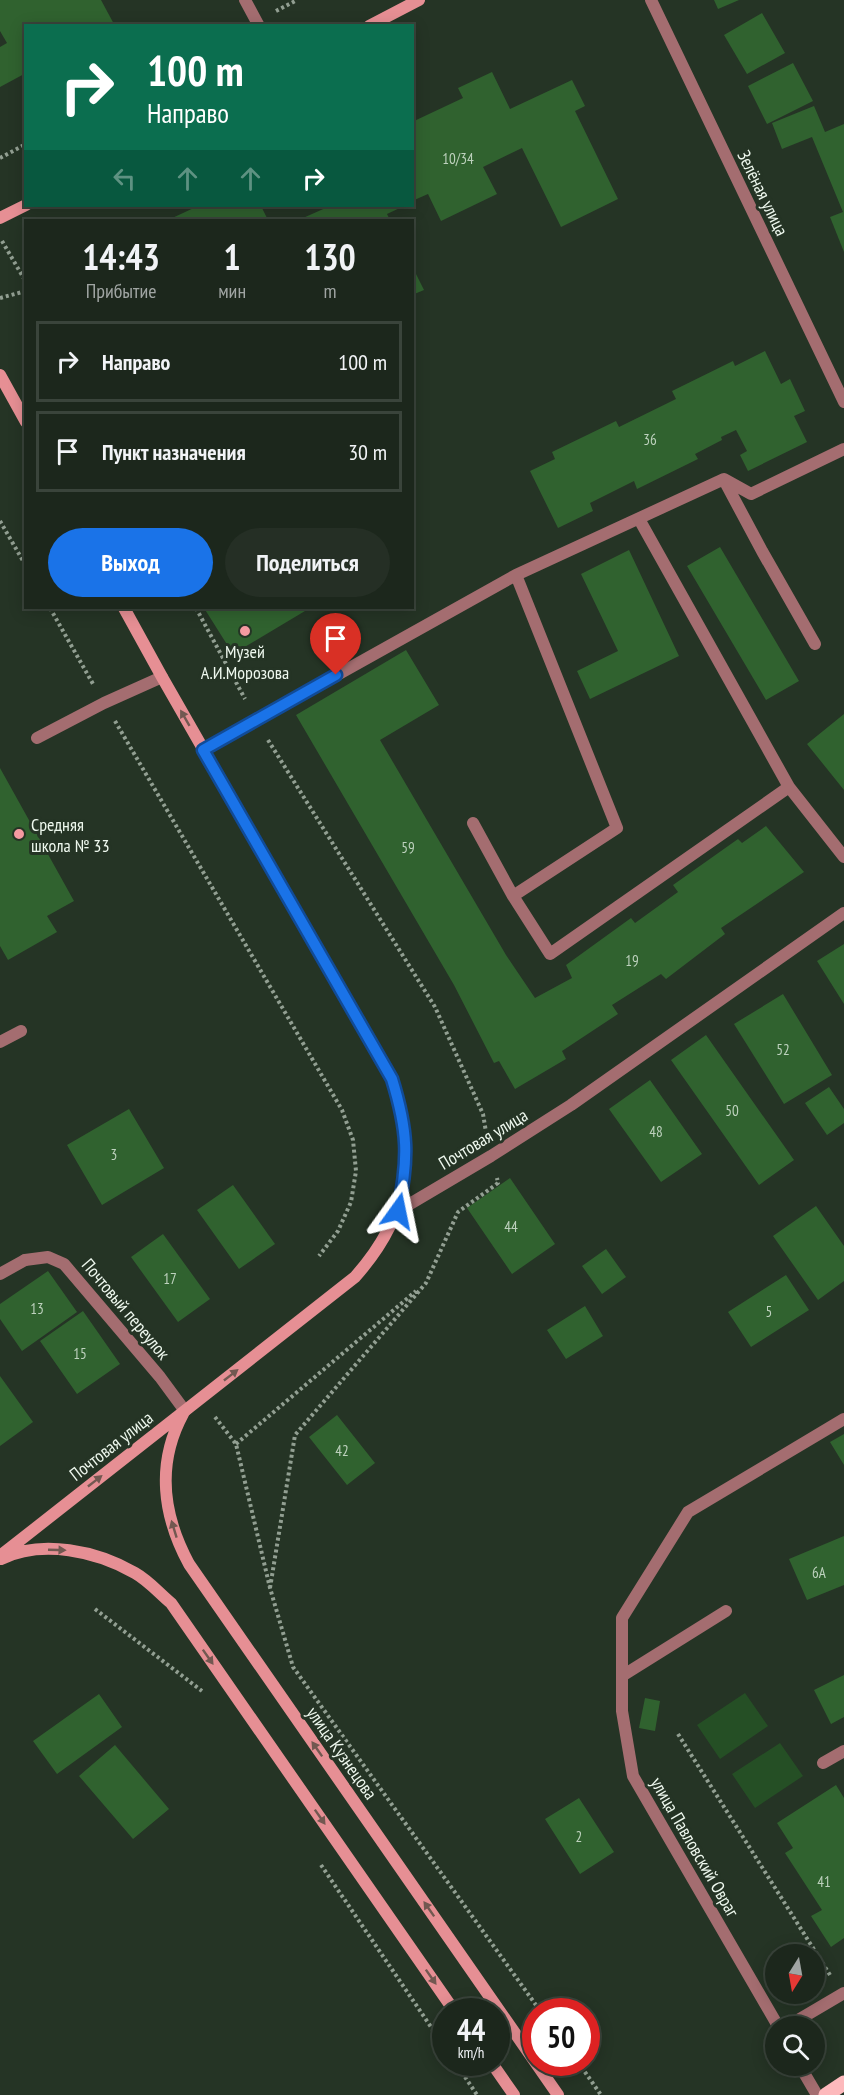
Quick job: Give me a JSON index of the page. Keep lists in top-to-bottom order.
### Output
{
  "streets": {
    "main road": ["Почтовая улица", "улица Кузнецова"],
    "street": ["Зелёная улица", "Почтовый переулок", "улица Павловский Овраг"]
  },
  "crossings": [
    ["Почтовая улица", "Почтовый переулок"],
    ["Почтовая улица", "улица Кузнецова"],
    ["Почтовый переулок", "улица Кузнецова"]
  ],
  "one_way": ["Почтовая улица", "улица Кузнецова"],
  "places": ["Музей А.И.Морозова", "Средняя школа № 33"],
  "house_numbers": [
    "10/34",
    "36",
    "59",
    "19",
    "52",
    "50",
    "48",
    "3",
    "44",
    "17",
    "13",
    "5",
    "15",
    "42",
    "6А",
    "2",
    "41"
  ],
  "north": "bottom",
  "page": {
    "turn": ["100 m", "Направо"],
    "eta": [
      "14:43",
      "Прибытие",
      "1",
      "мин",
      "130",
      "m"
    ],
    "list": [
      {
        "name": "Направо",
        "value": "100 m"
      },
      {
        "name": "Пункт назначения",
        "value": "30 m"
      }
    ],
    "buttons": ["Выход", "Поделиться"],
    "speed": "44 km/h",
    "limit": "50"
  }
}
